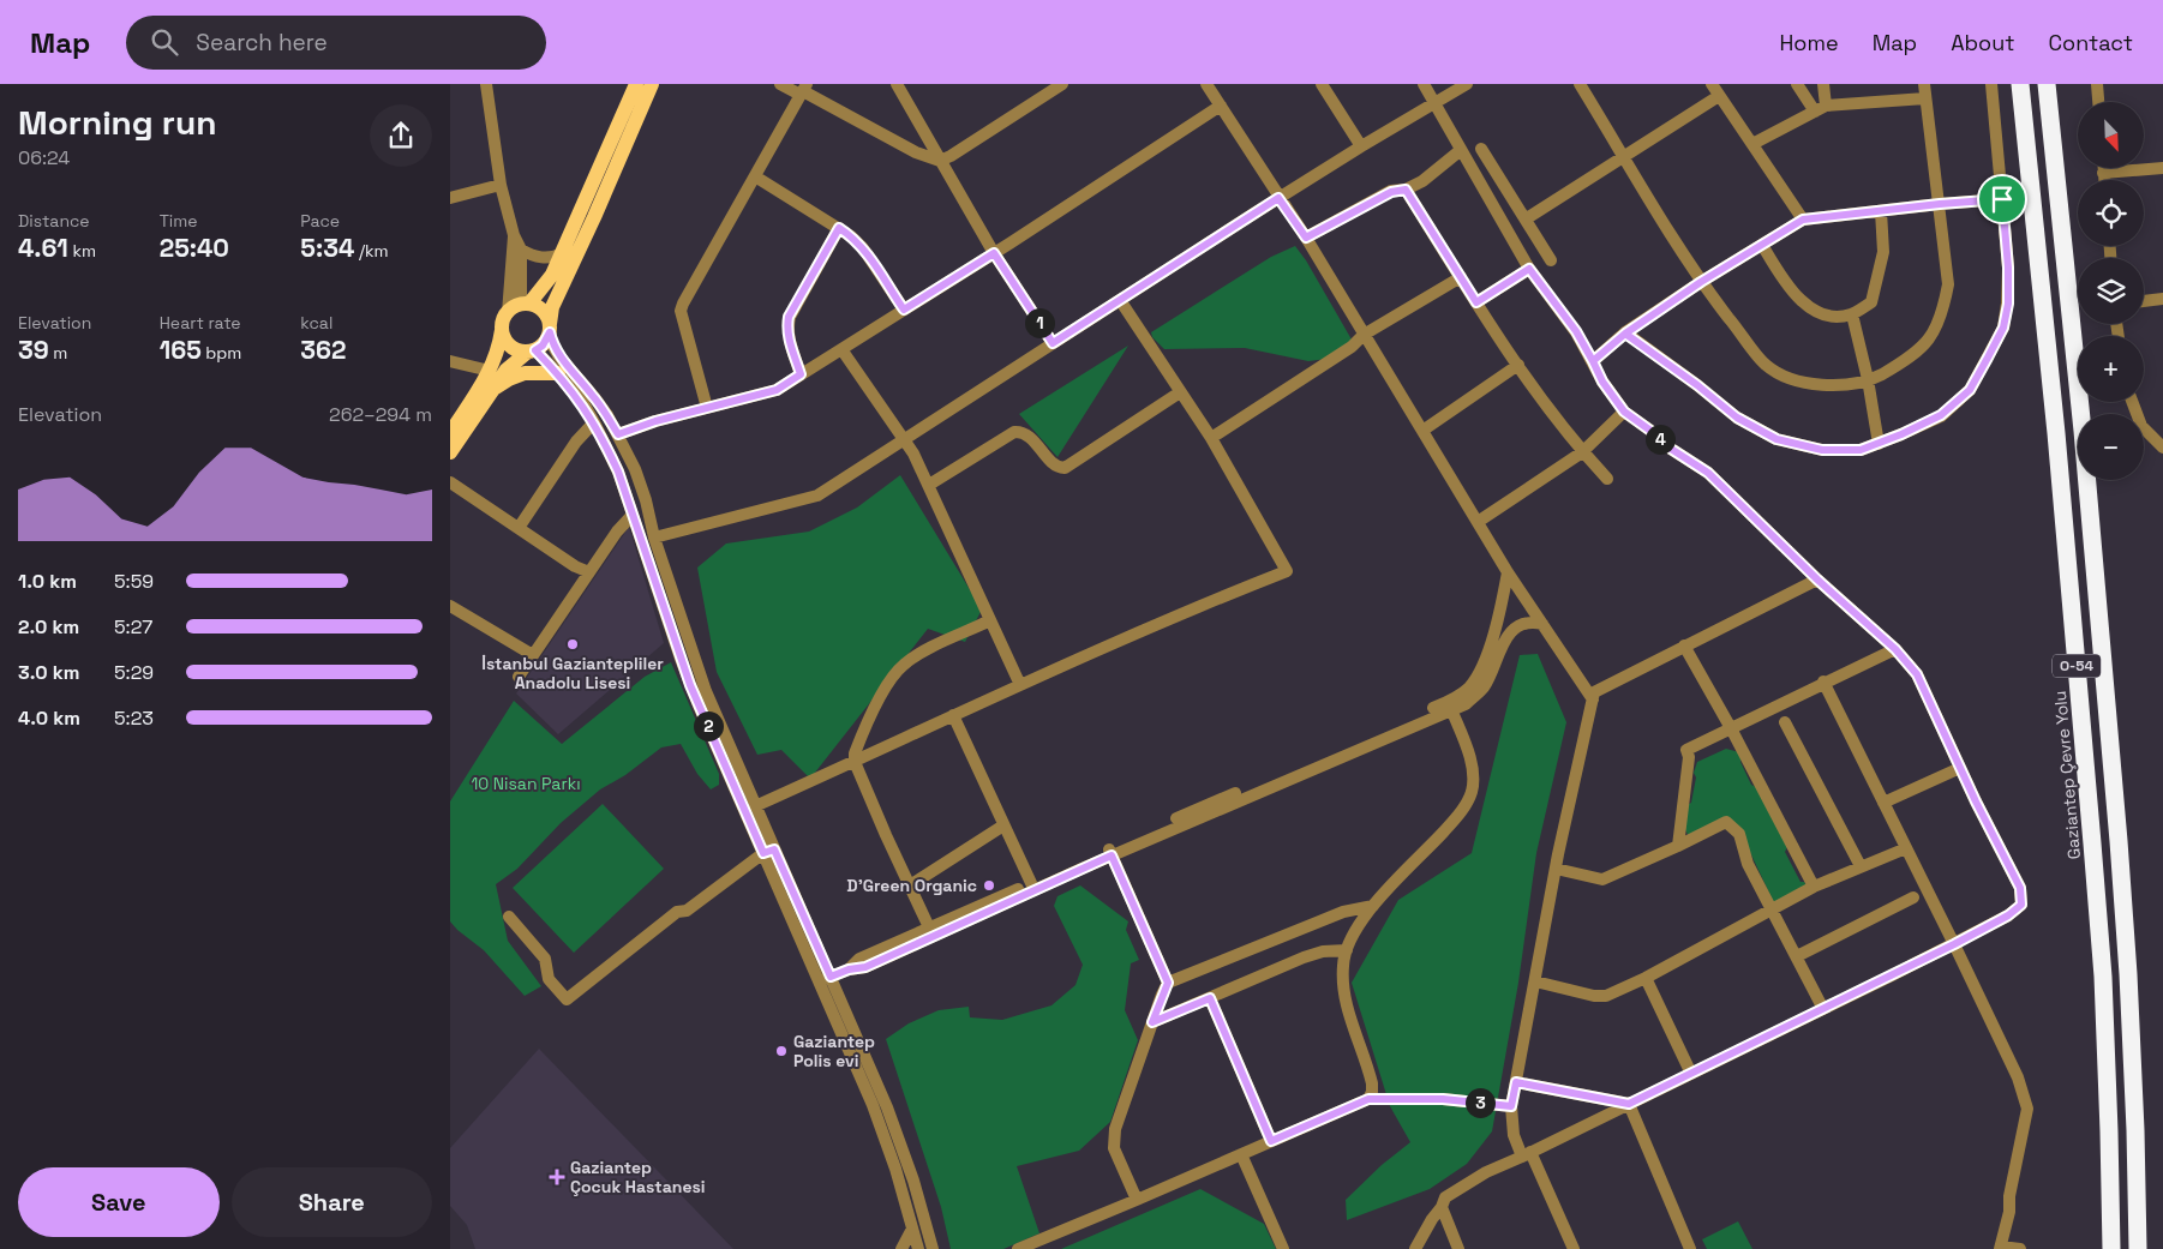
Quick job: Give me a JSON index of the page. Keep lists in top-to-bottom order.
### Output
{
  "streets": {
    "highway": ["O-54", "Gaziantep Çevre Yolu"]
  },
  "parks": ["10 Nisan Parkı"],
  "places": {
    "other": ["İstanbul Gaziantepliler Anadolu Lisesi", "D'Green Organic", "Gaziantep Polis evi"],
    "health": ["Gaziantep Çocuk Hastanesi"]
  },
  "north": "bottom right",
  "page": {
    "header": "Map",
    "search": "Search here",
    "nav": [
      "Home",
      "Map",
      "About",
      "Contact"
    ],
    "heading": ["Morning run", "06:24"],
    "map_buttons": ["+", "−"],
    "stats": [
      ["Distance", "4.61 km"],
      ["Time", "25:40"],
      ["Pace", "5:34 /km"],
      ["Elevation", "39 m"],
      ["Heart rate", "165 bpm"],
      ["kcal", "362"]
    ],
    "pins": [
      "1",
      "4",
      "2",
      "3"
    ],
    "chart": ["Elevation", "262–294 m"],
    "list": [
      {
        "name": "1.0 km",
        "note": "5:59"
      },
      {
        "name": "2.0 km",
        "note": "5:27"
      },
      {
        "name": "3.0 km",
        "note": "5:29"
      },
      {
        "name": "4.0 km",
        "note": "5:23"
      }
    ],
    "buttons": ["Save", "Share"]
  }
}
